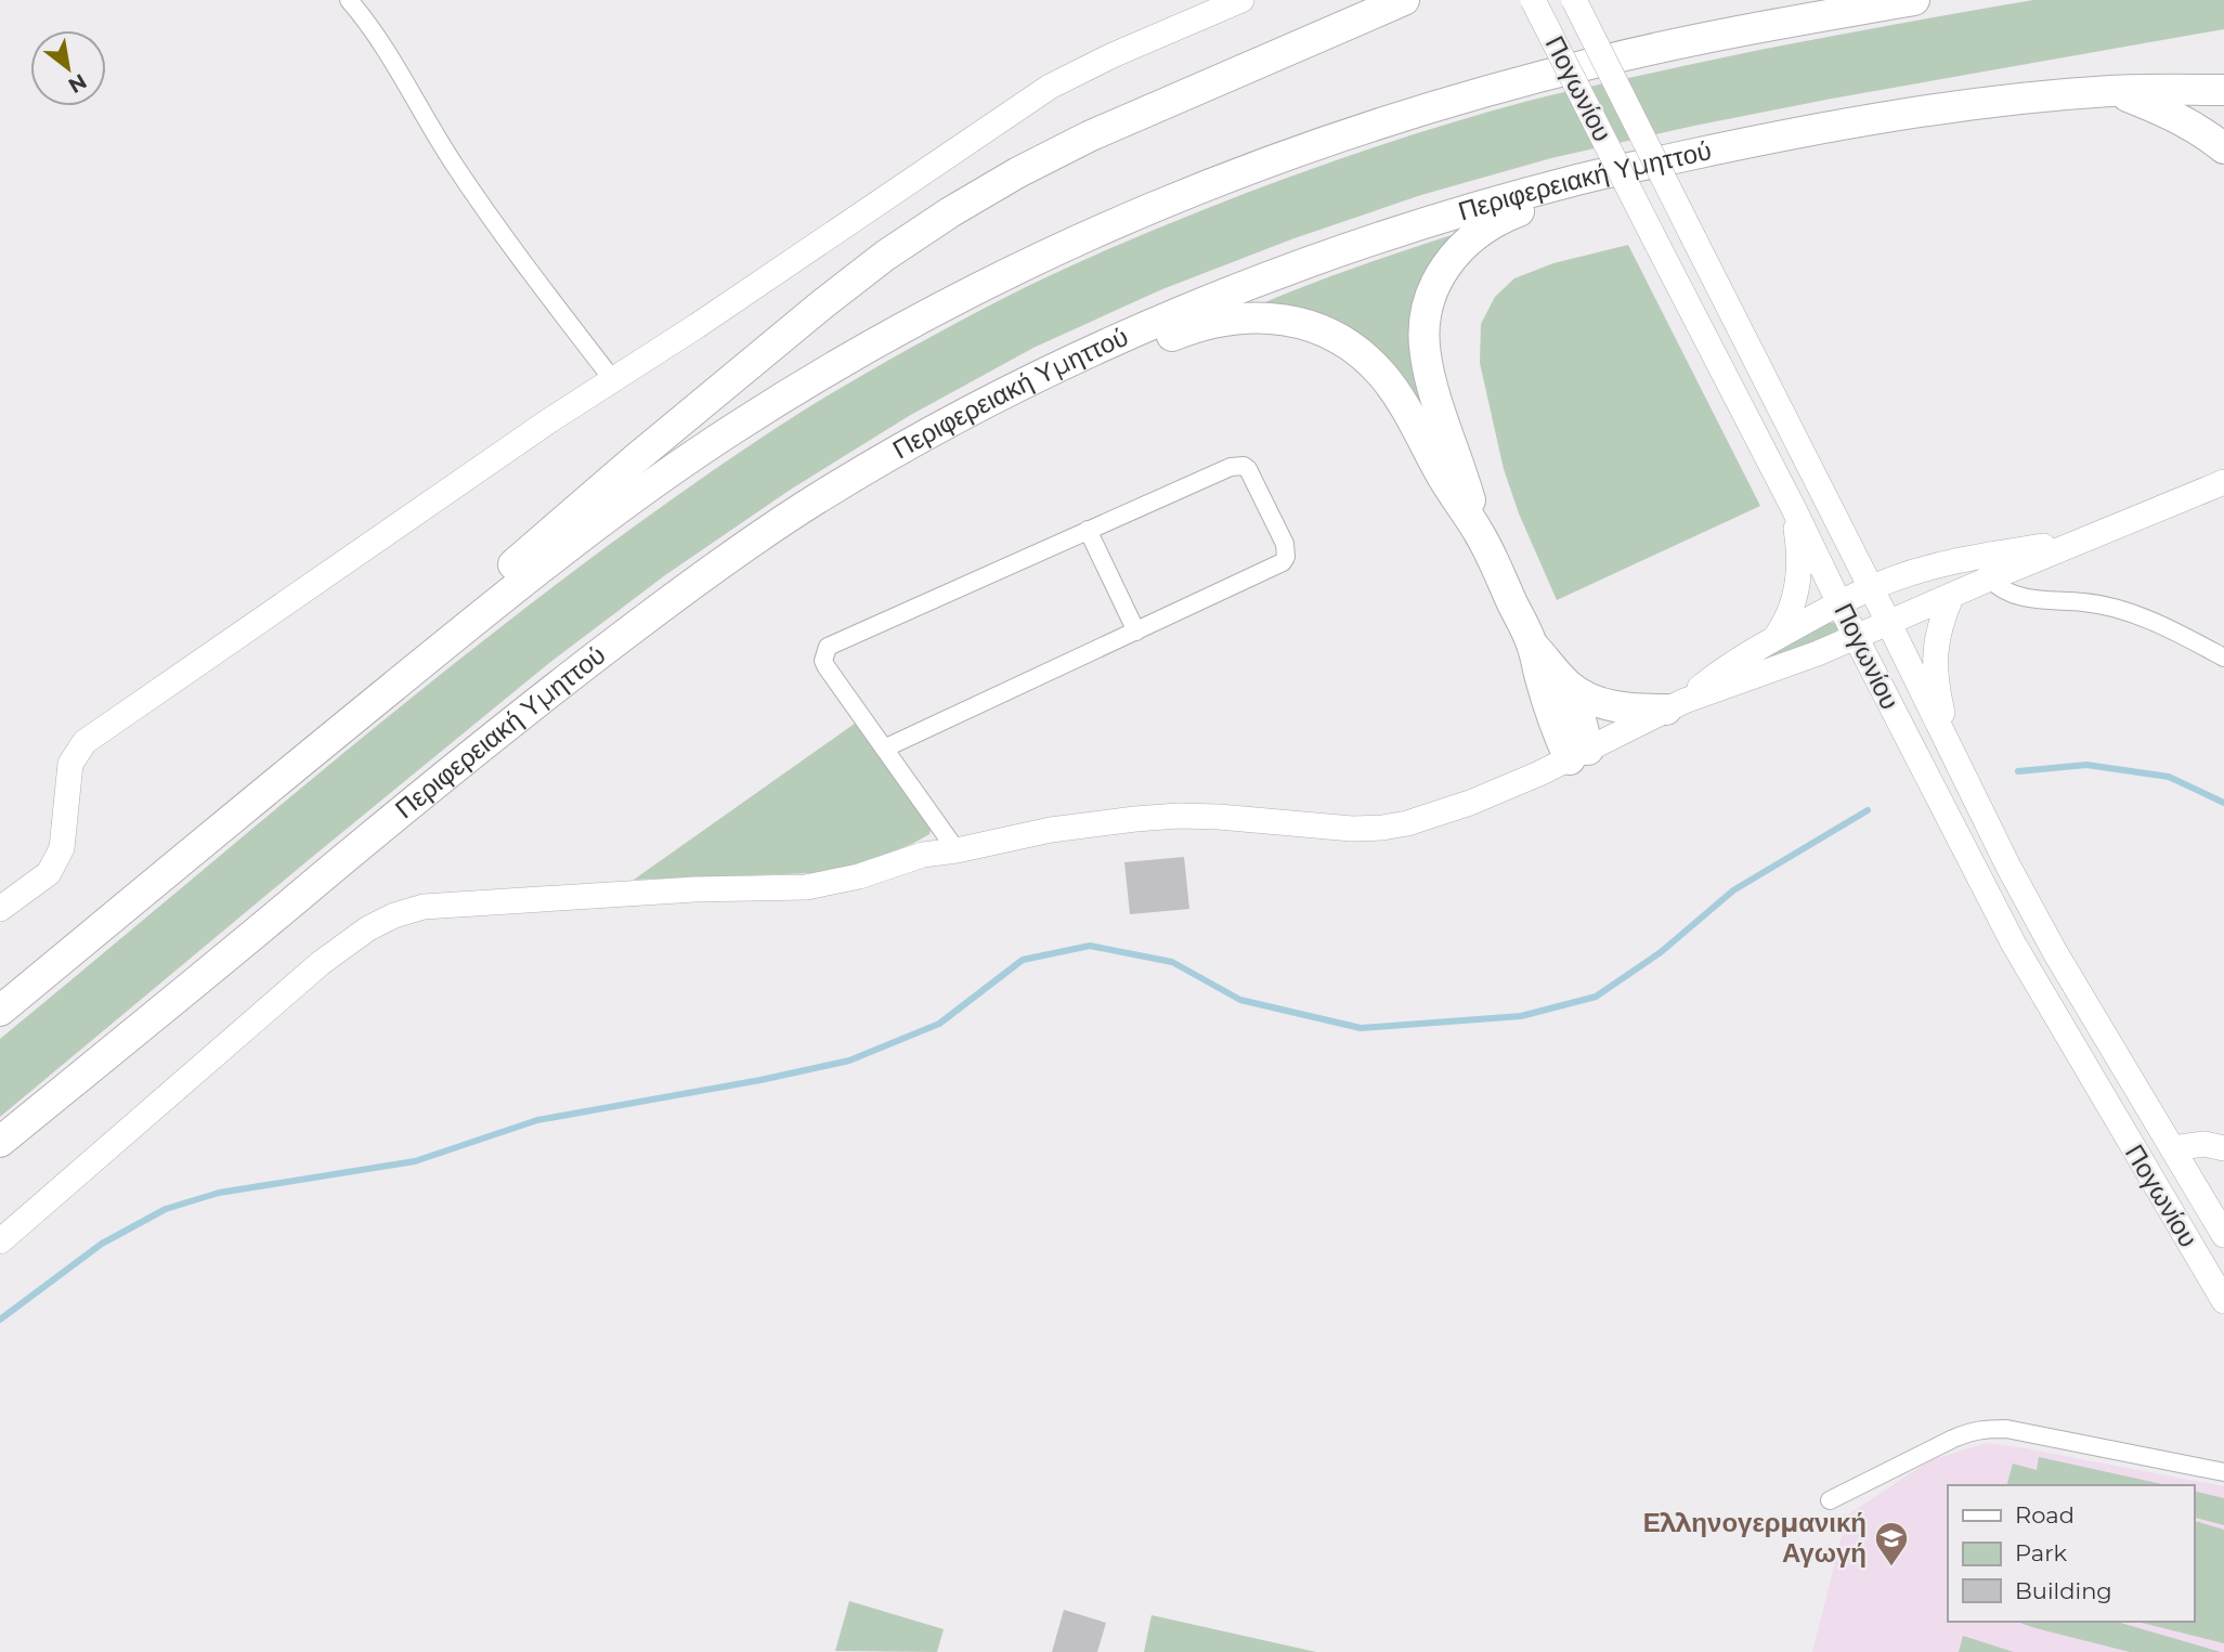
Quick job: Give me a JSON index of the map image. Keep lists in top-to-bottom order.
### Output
{
  "streets": {
    "highway": ["Περιφερειακή Υμηττού"],
    "street": ["Πογωνίου"]
  },
  "places": {
    "school or university": ["Ελληνογερμανική Αγωγή"]
  },
  "legend": ["Road", "Park", "Building"],
  "north": "bottom right"
}
